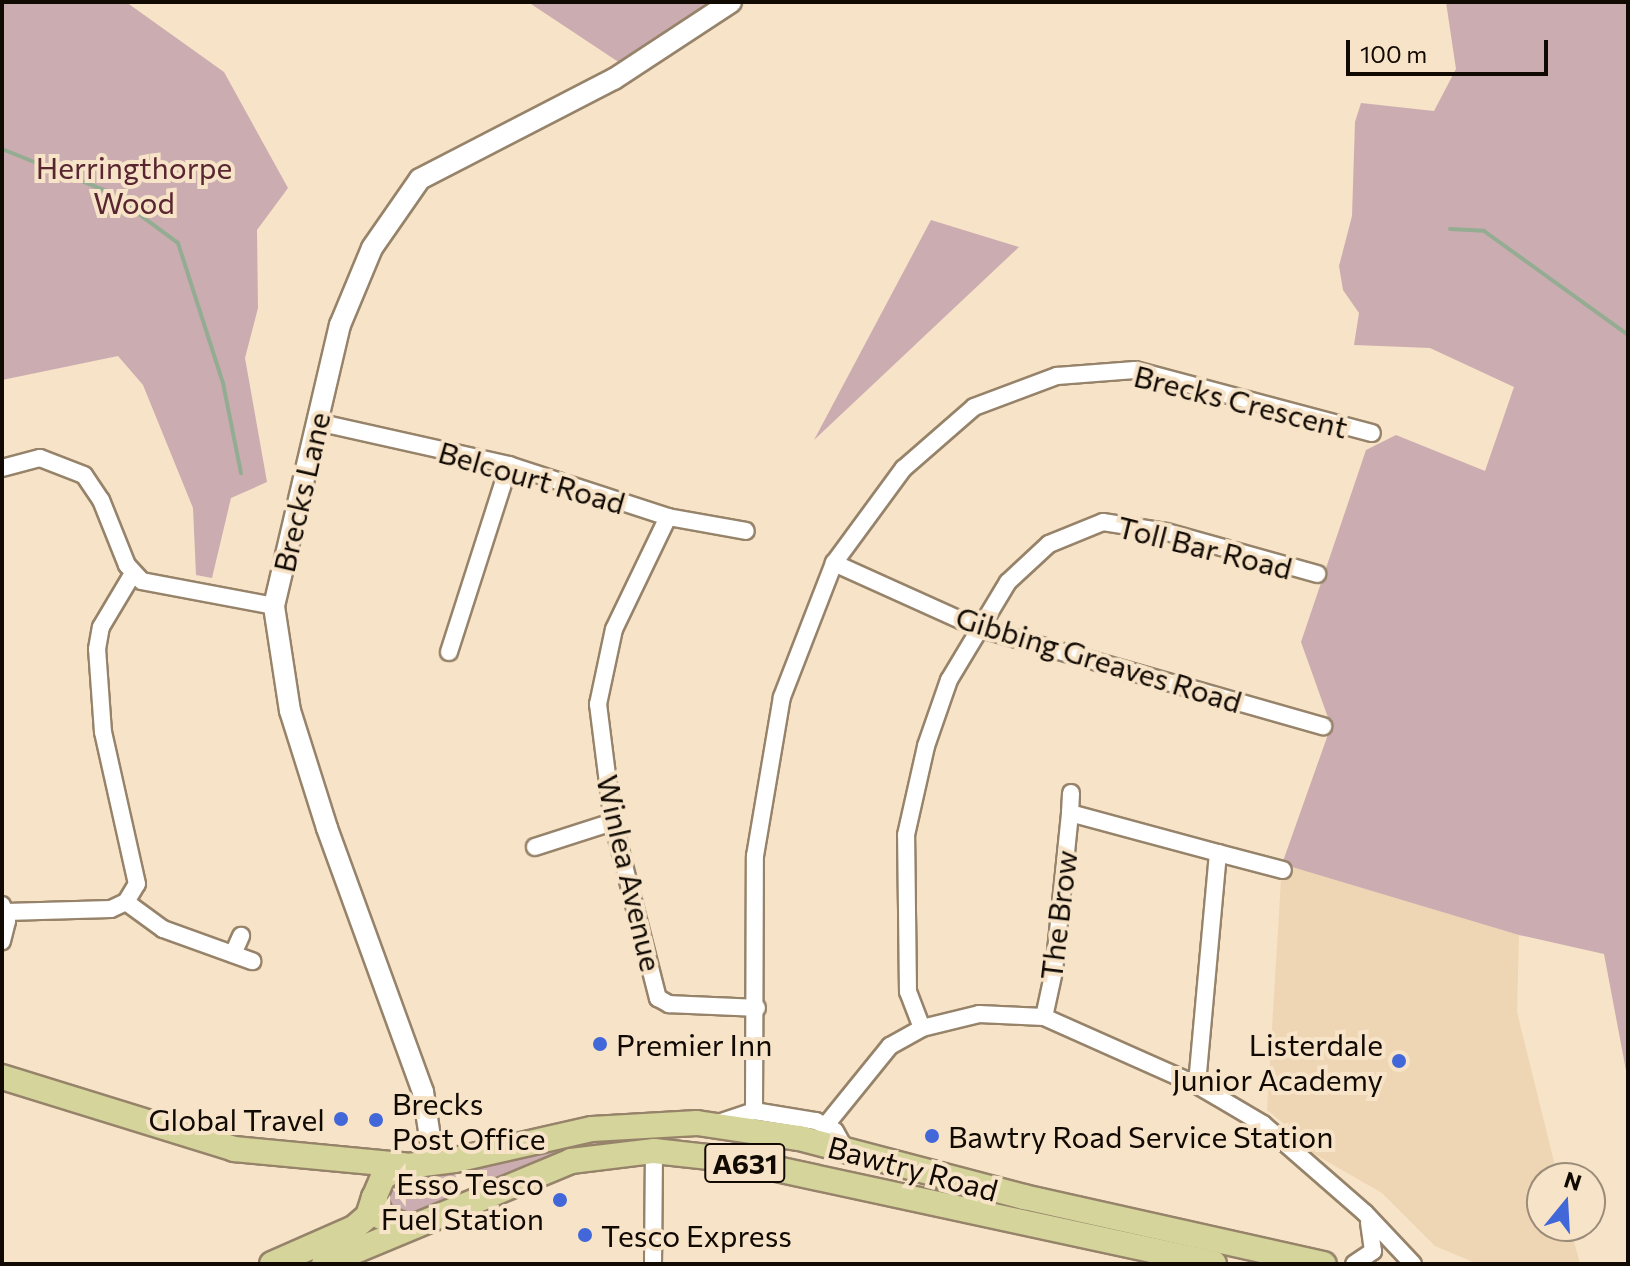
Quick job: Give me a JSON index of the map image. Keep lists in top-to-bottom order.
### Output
{
  "streets": {
    "main road": ["A631", "Bawtry Road"],
    "street": [
      "Brecks Crescent",
      "Belcourt Road",
      "Brecks Lane",
      "Toll Bar Road",
      "Gibbing Greaves Road",
      "Winlea Avenue",
      "The Brow"
    ]
  },
  "crossings": [
    ["Brecks Crescent", "Gibbing Greaves Road"],
    ["Brecks Crescent", "Winlea Avenue"],
    ["Belcourt Road", "Brecks Lane"],
    ["Belcourt Road", "Winlea Avenue"],
    ["Brecks Lane", "Bawtry Road"],
    ["Toll Bar Road", "Gibbing Greaves Road"],
    ["A631", "Bawtry Road"]
  ],
  "parks": ["Herringthorpe Wood"],
  "places": [
    "Premier Inn",
    "Listerdale Junior Academy",
    "Global Travel",
    "Brecks Post Office",
    "Bawtry Road Service Station",
    "Esso Tesco Fuel Station",
    "Tesco Express"
  ],
  "scale_bar": "100 m",
  "north": "top"
}
